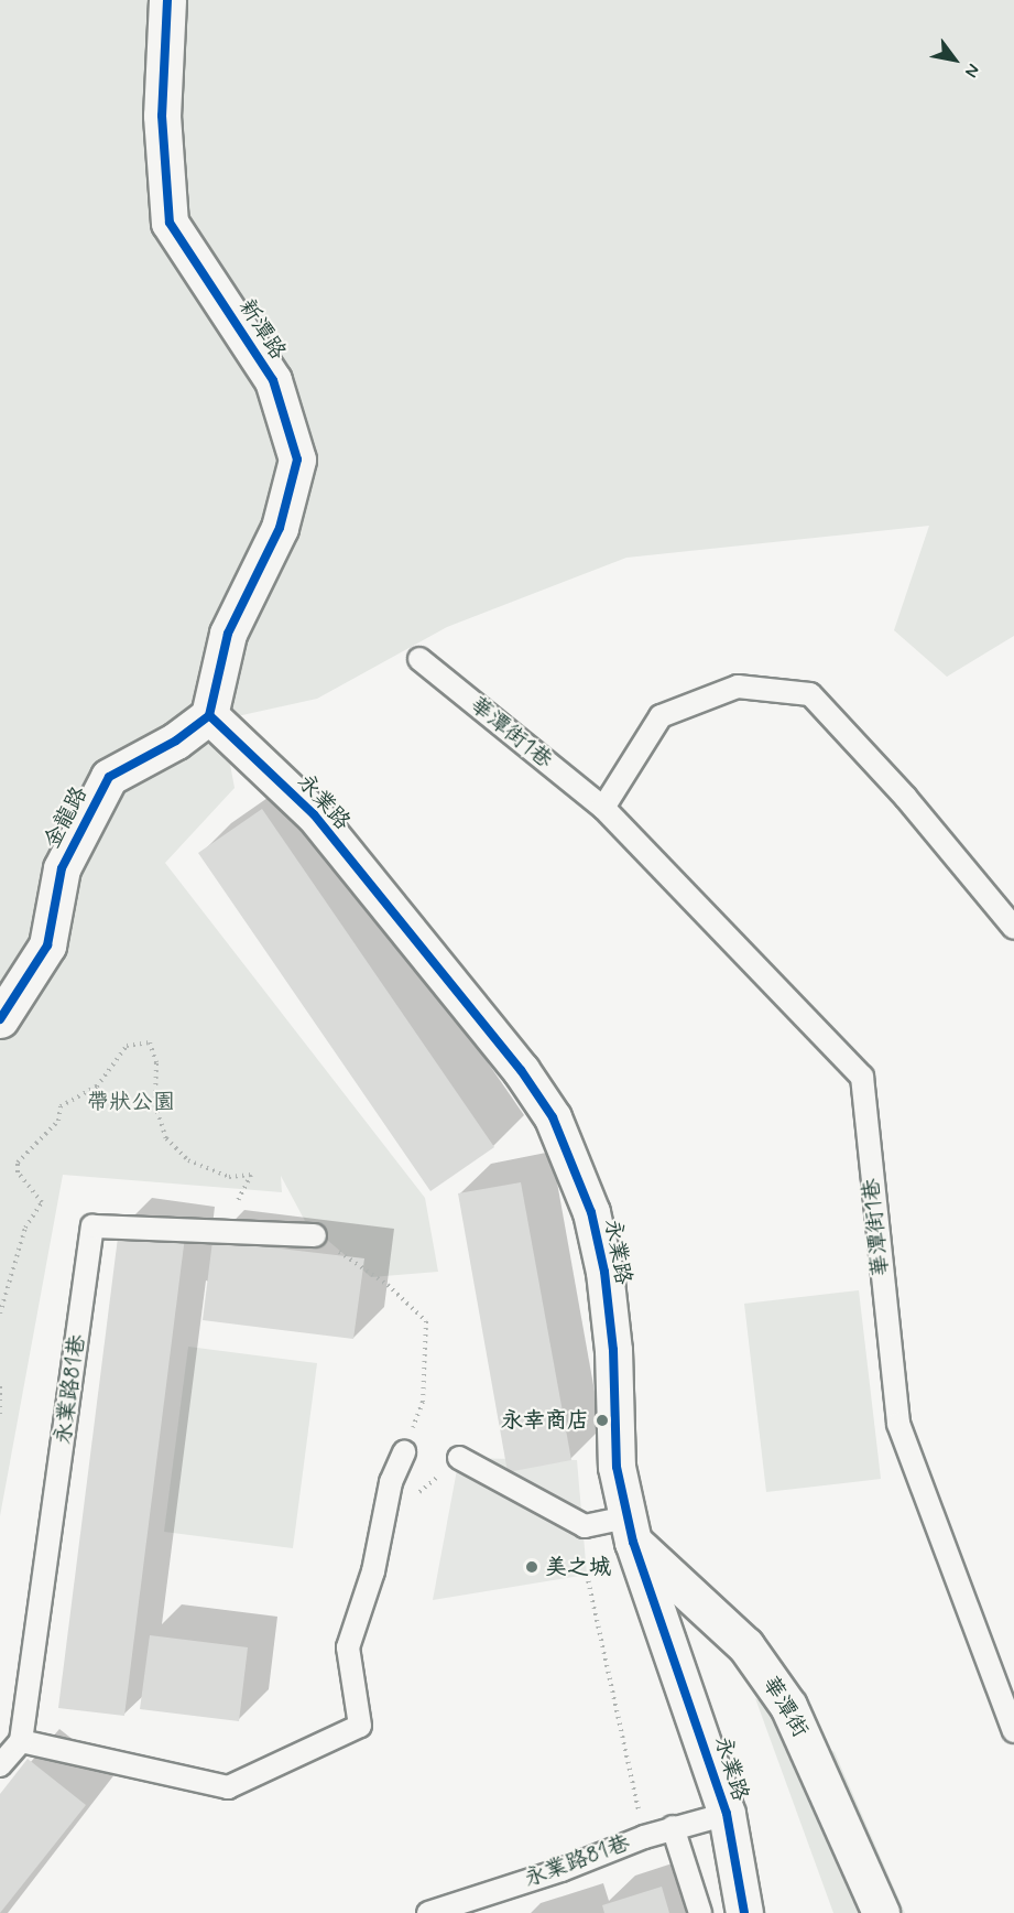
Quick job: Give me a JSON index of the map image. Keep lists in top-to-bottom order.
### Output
{
  "streets": {
    "street": [
      "新潭路",
      "永業路",
      "金龍路",
      "華潭街"
    ],
    "lane": ["華潭街1巷", "永業路81巷"]
  },
  "crossings": [
    ["新潭路", "永業路"],
    ["新潭路", "金龍路"],
    ["永業路", "金龍路"],
    ["永業路", "永業路81巷"],
    ["永業路", "華潭街"]
  ],
  "parks": ["帶狀公園"],
  "places": ["永幸商店", "美之城"],
  "north": "bottom right"
}
